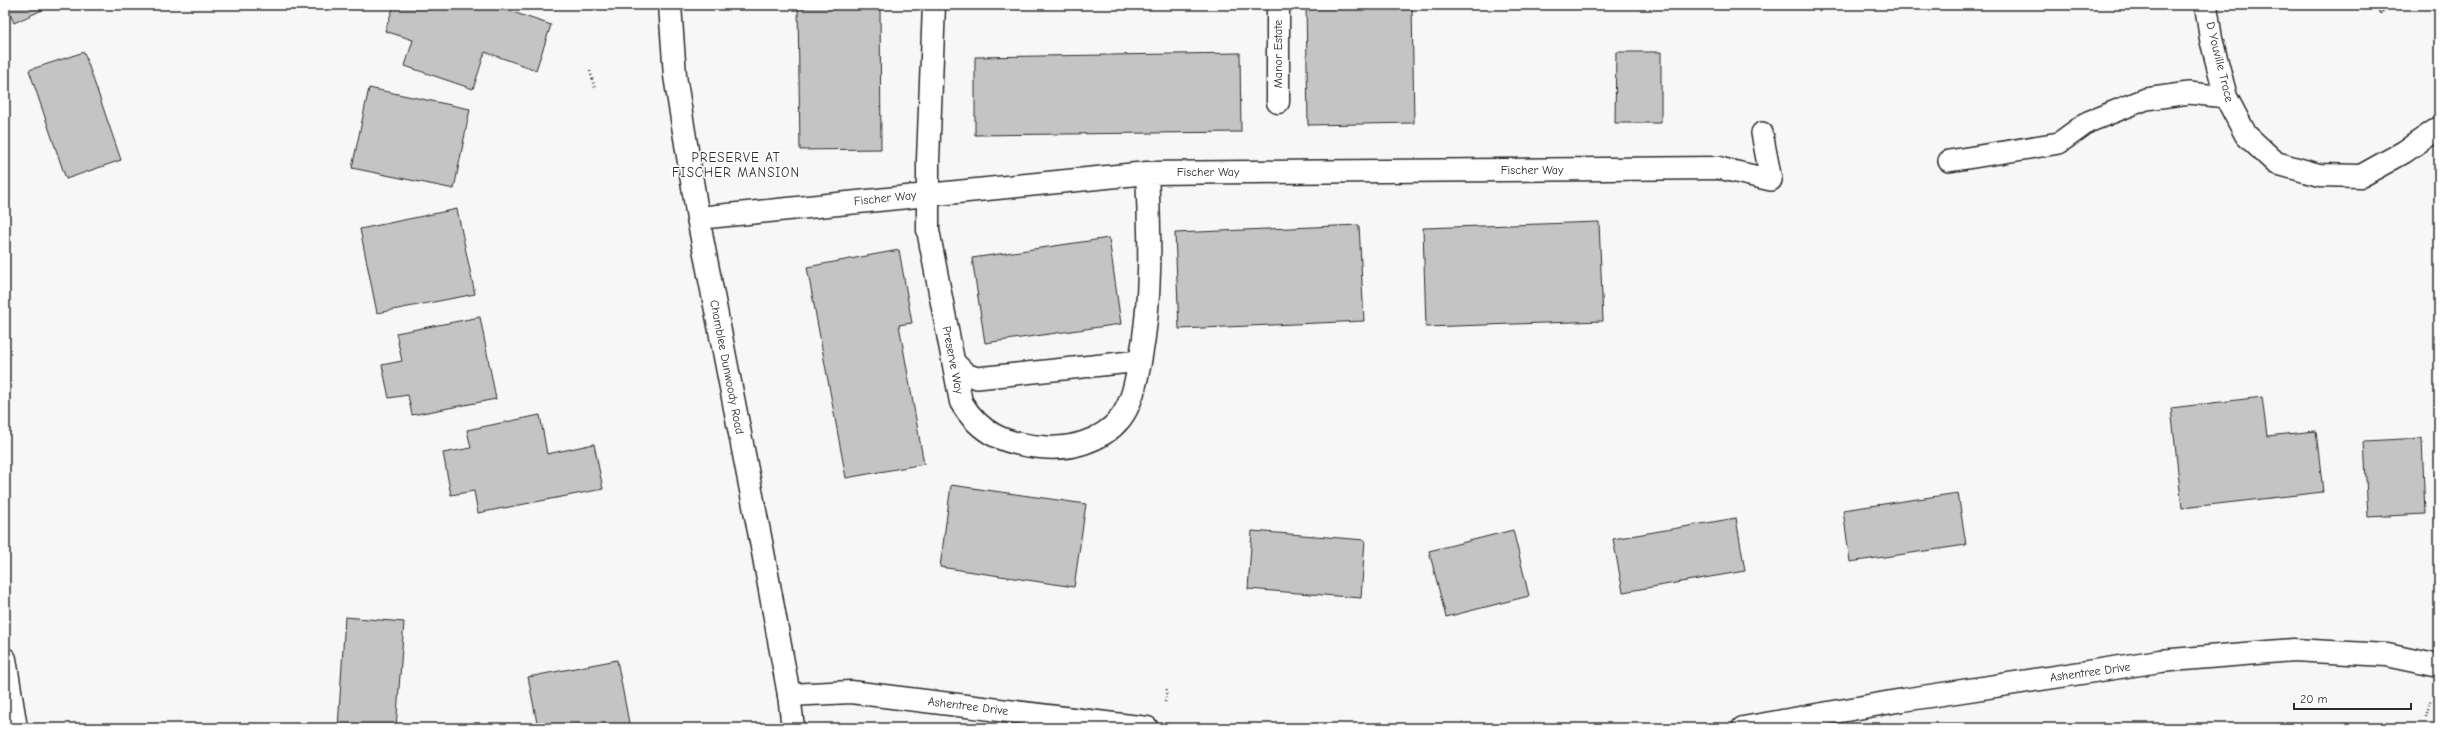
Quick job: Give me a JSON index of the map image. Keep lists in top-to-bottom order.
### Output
{
  "streets": {
    "street": [
      "Manor Estate",
      "D Youville Trace",
      "Fischer Way",
      "Preserve Way",
      "Chamblee Dunwoody Road",
      "Ashentree Drive"
    ]
  },
  "crossings": [
    ["Fischer Way", "Preserve Way"],
    ["Fischer Way", "Chamblee Dunwoody Road"],
    ["Chamblee Dunwoody Road", "Ashentree Drive"]
  ],
  "districts": ["PRESERVE AT FISCHER MANSION"],
  "scale_bar": "20 m"
}
